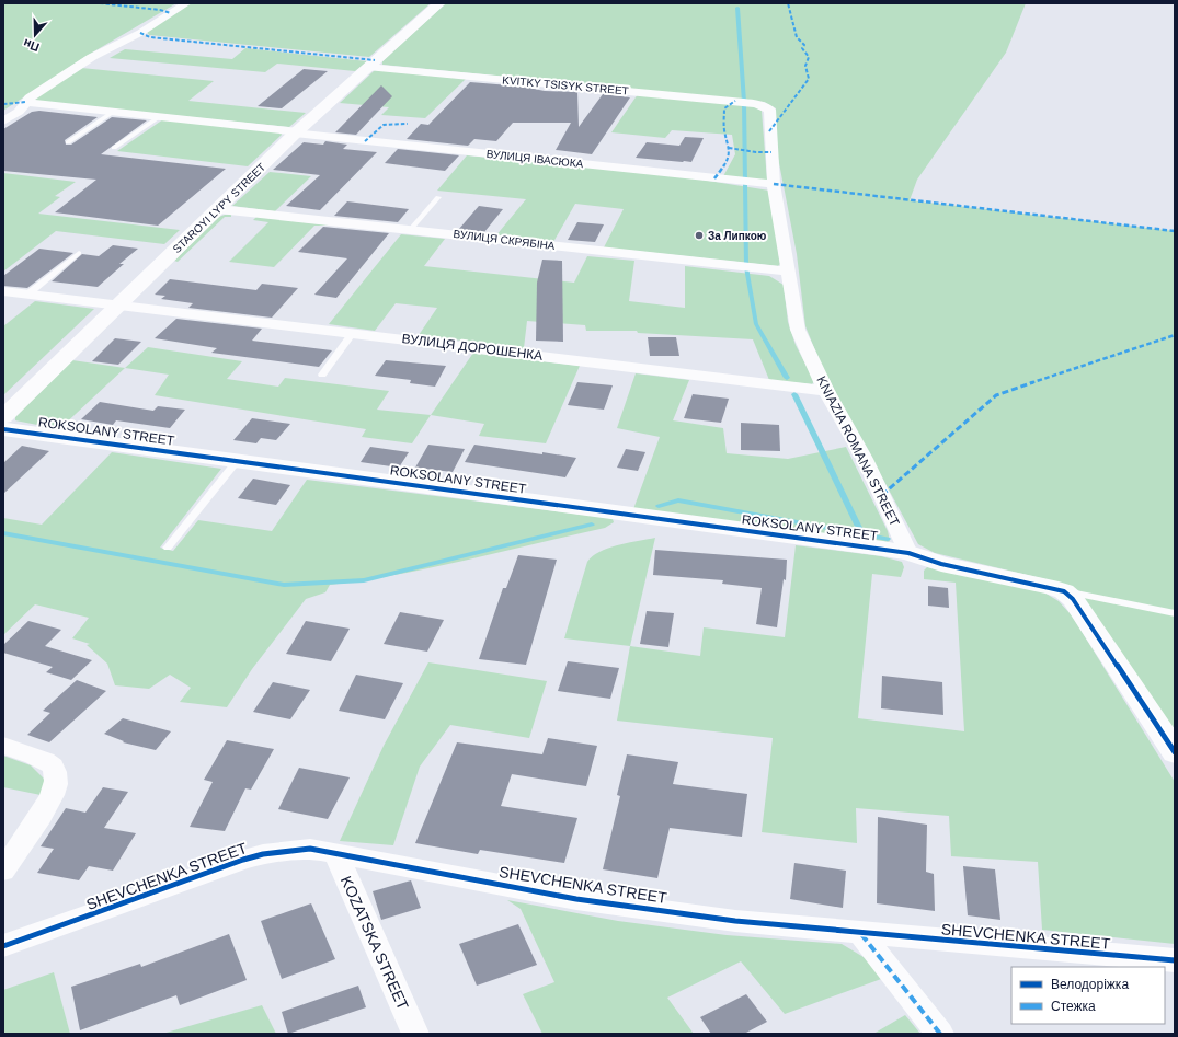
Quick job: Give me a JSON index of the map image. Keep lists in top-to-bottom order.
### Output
{
  "streets": {
    "street": [
      "KVITKY TSISYK STREET",
      "ВУЛИЦЯ ІВАСЮКА",
      "STAROYI LYPY STREET",
      "ВУЛИЦЯ СКРЯБІНА",
      "ВУЛИЦЯ ДОРОШЕНКА",
      "ROKSOLANY STREET",
      "KNIAZIA ROMANA STREET",
      "SHEVCHENKA STREET",
      "KOZATSKA STREET"
    ]
  },
  "crossings": [
    ["KVITKY TSISYK STREET", "STAROYI LYPY STREET"],
    ["KVITKY TSISYK STREET", "KNIAZIA ROMANA STREET"],
    ["ВУЛИЦЯ ІВАСЮКА", "STAROYI LYPY STREET"],
    ["ВУЛИЦЯ ІВАСЮКА", "KNIAZIA ROMANA STREET"],
    ["STAROYI LYPY STREET", "ВУЛИЦЯ СКРЯБІНА"],
    ["STAROYI LYPY STREET", "ВУЛИЦЯ ДОРОШЕНКА"],
    ["ВУЛИЦЯ СКРЯБІНА", "KNIAZIA ROMANA STREET"],
    ["ВУЛИЦЯ ДОРОШЕНКА", "KNIAZIA ROMANA STREET"],
    ["ROKSOLANY STREET", "KNIAZIA ROMANA STREET"],
    ["SHEVCHENKA STREET", "KOZATSKA STREET"]
  ],
  "places": ["За Липкою"],
  "legend": ["Велодоріжка", "Стежка"],
  "north": "bottom"
}
